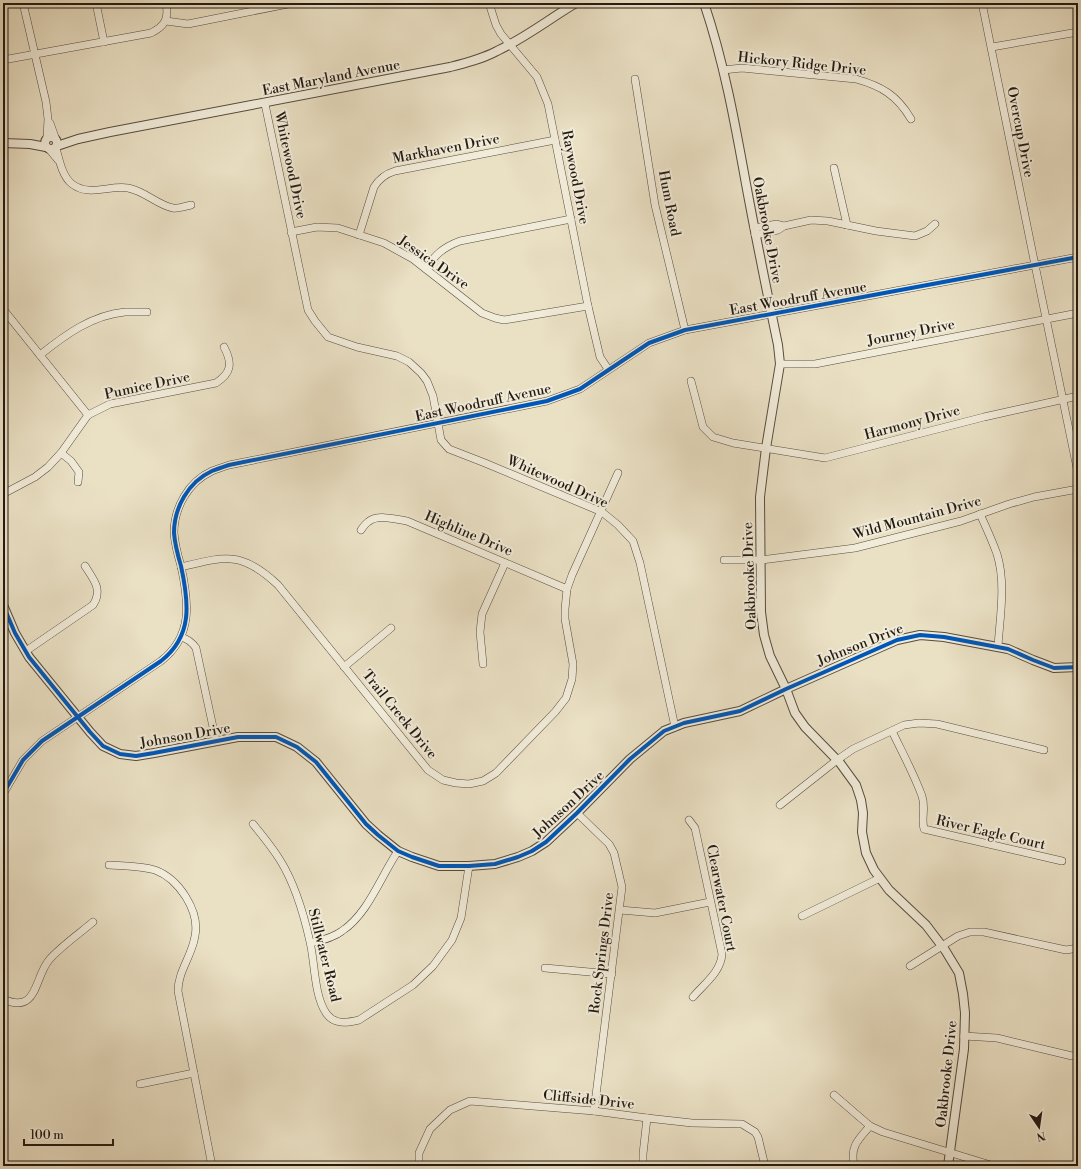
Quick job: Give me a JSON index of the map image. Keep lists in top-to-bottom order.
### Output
{
  "streets": {
    "street": [
      "Hickory Ridge Drive",
      "East Maryland Avenue",
      "Overcup Drive",
      "Markhaven Drive",
      "Whitewood Drive",
      "Raywood Drive",
      "Hum Road",
      "Oakbrooke Drive",
      "Jessica Drive",
      "East Woodruff Avenue",
      "Journey Drive",
      "Pumice Drive",
      "Harmony Drive",
      "Wild Mountain Drive",
      "Highline Drive",
      "Johnson Drive",
      "Trail Creek Drive",
      "River Eagle Court",
      "Clearwater Court",
      "Rock Springs Drive",
      "Stillwater Road",
      "Cliffside Drive"
    ]
  },
  "crossings": [
    ["Hickory Ridge Drive", "Oakbrooke Drive"],
    ["East Maryland Avenue", "Whitewood Drive"],
    ["East Maryland Avenue", "Raywood Drive"],
    ["Overcup Drive", "East Woodruff Avenue"],
    ["Overcup Drive", "Journey Drive"],
    ["Overcup Drive", "Harmony Drive"],
    ["Markhaven Drive", "Raywood Drive"],
    ["Markhaven Drive", "Jessica Drive"],
    ["Whitewood Drive", "Jessica Drive"],
    ["Whitewood Drive", "East Woodruff Avenue"],
    ["Whitewood Drive", "Johnson Drive"],
    ["Whitewood Drive", "Trail Creek Drive"],
    ["Raywood Drive", "Jessica Drive"],
    ["Raywood Drive", "East Woodruff Avenue"],
    ["Hum Road", "East Woodruff Avenue"],
    ["Oakbrooke Drive", "East Woodruff Avenue"],
    ["Oakbrooke Drive", "Journey Drive"],
    ["Oakbrooke Drive", "Harmony Drive"],
    ["Oakbrooke Drive", "Wild Mountain Drive"],
    ["Oakbrooke Drive", "Johnson Drive"],
    ["East Woodruff Avenue", "Johnson Drive"],
    ["East Woodruff Avenue", "Trail Creek Drive"],
    ["Highline Drive", "Trail Creek Drive"],
    ["Johnson Drive", "Rock Springs Drive"],
    ["Johnson Drive", "Stillwater Road"],
    ["Rock Springs Drive", "Cliffside Drive"]
  ],
  "scale_bar": "100 m",
  "north": "bottom"
}
